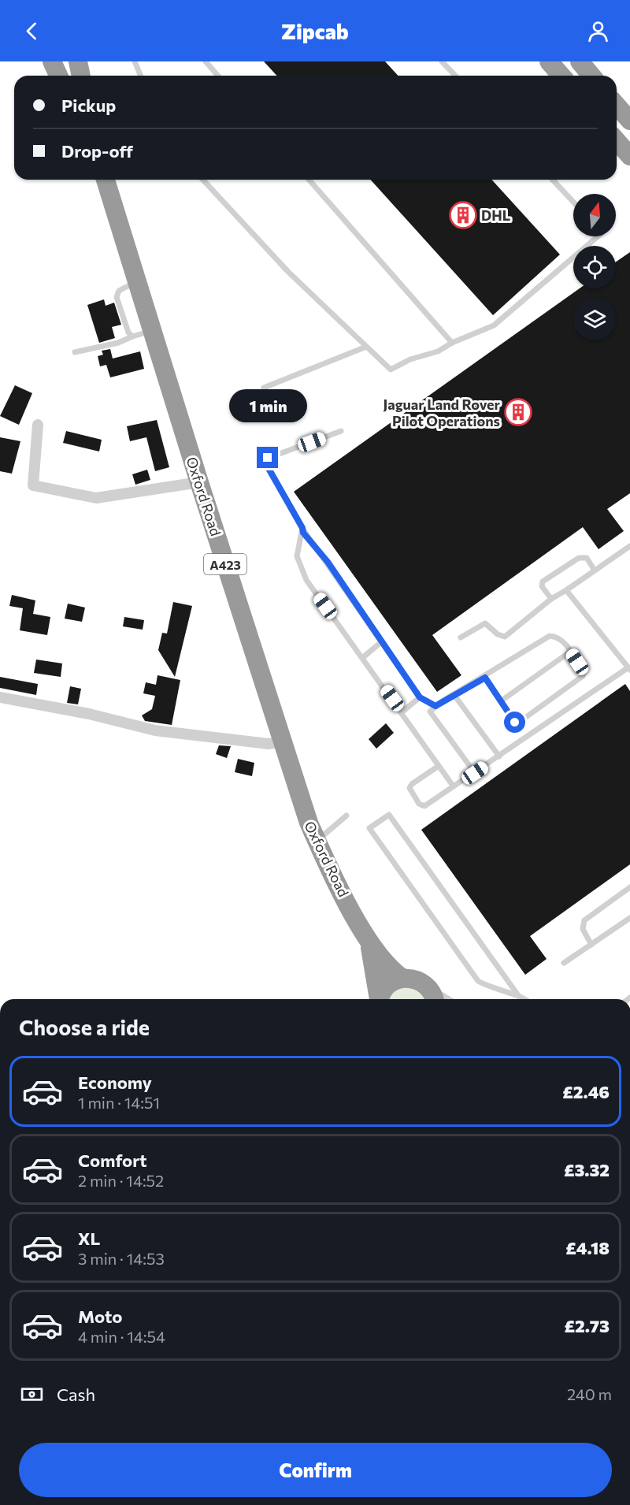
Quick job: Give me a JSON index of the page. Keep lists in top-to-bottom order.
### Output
{
  "streets": {
    "highway": ["Oxford Road", "A423"]
  },
  "places": {
    "building": ["DHL", "Jaguar Land Rover Pilot Operations"]
  },
  "north": "top",
  "page": {
    "header": "Zipcab",
    "banner": ["Pickup", "Drop-off"],
    "bubble": "1 min",
    "heading": "Choose a ride",
    "list": [
      {
        "name": "Economy",
        "note": "1 min · 14:51",
        "value": "£2.46"
      },
      {
        "name": "Comfort",
        "note": "2 min · 14:52",
        "value": "£3.32"
      },
      {
        "name": "XL",
        "note": "3 min · 14:53",
        "value": "£4.18"
      },
      {
        "name": "Moto",
        "note": "4 min · 14:54",
        "value": "£2.73"
      }
    ],
    "pay": ["Cash", "240 m"],
    "buttons": "Confirm"
  }
}
